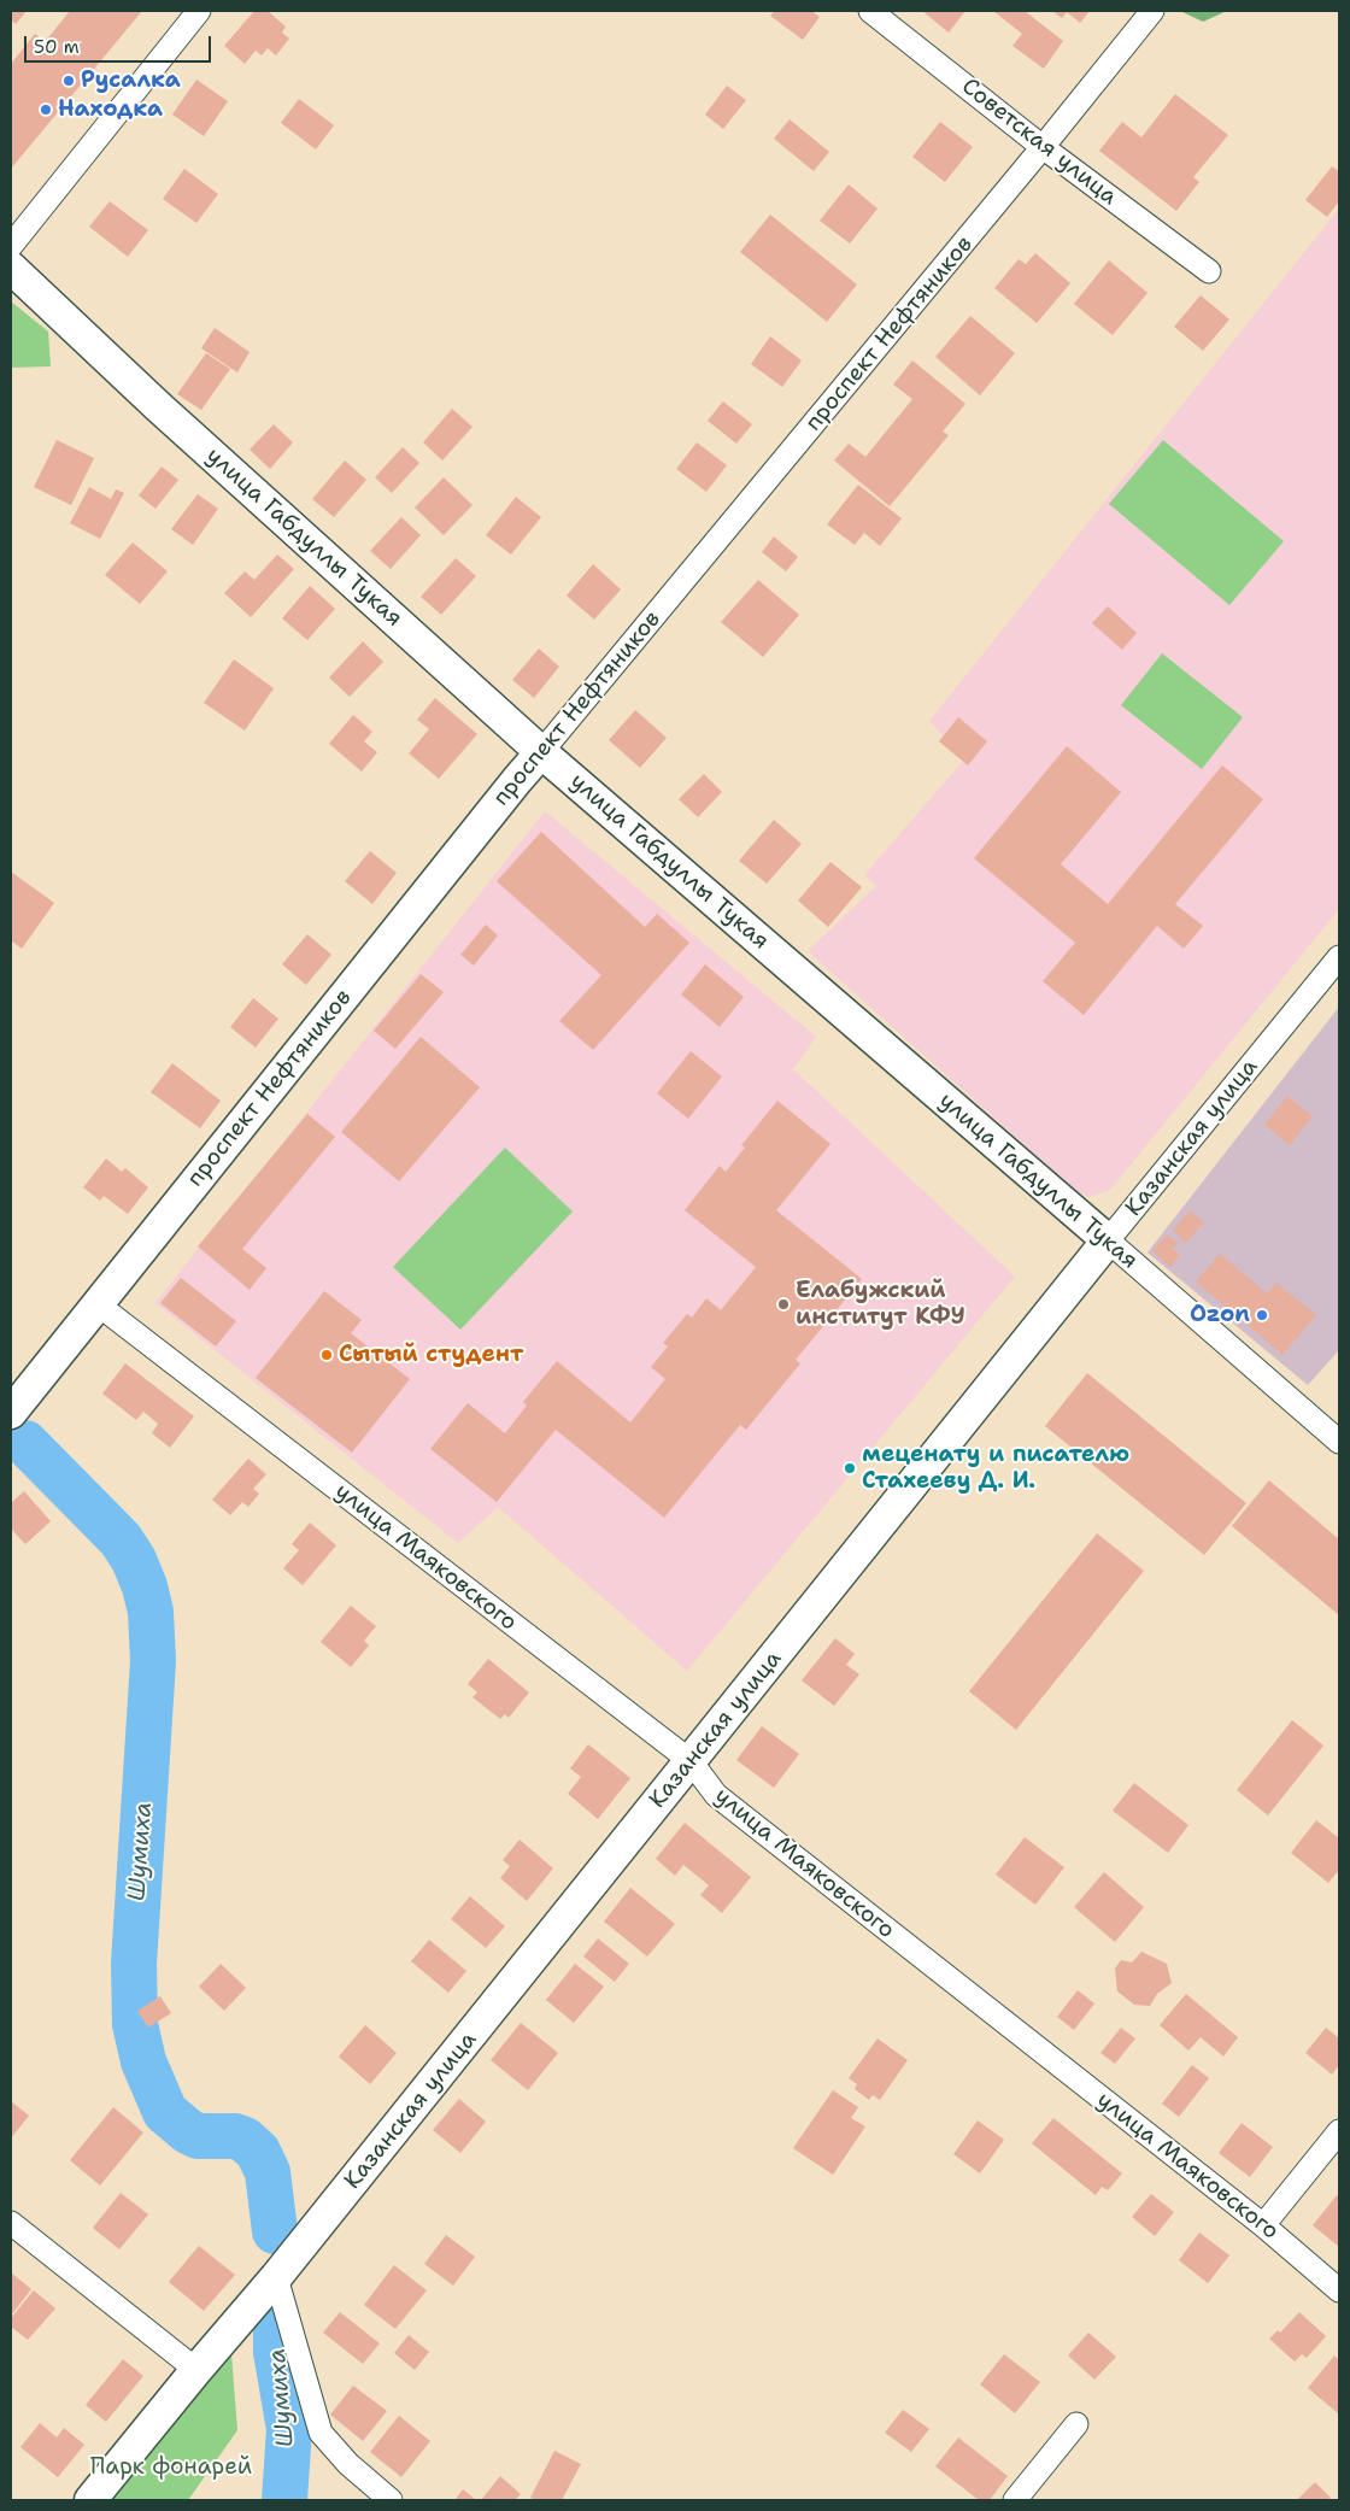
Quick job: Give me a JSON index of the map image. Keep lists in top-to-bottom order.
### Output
{
  "streets": {
    "street": [
      "Советская улица",
      "проспект Нефтяников",
      "улица Габдуллы Тукая",
      "Казанская улица",
      "улица Маяковского"
    ]
  },
  "crossings": [
    ["Советская улица", "проспект Нефтяников"],
    ["проспект Нефтяников", "улица Габдуллы Тукая"],
    ["проспект Нефтяников", "улица Маяковского"],
    ["улица Габдуллы Тукая", "Казанская улица"],
    ["Казанская улица", "улица Маяковского"]
  ],
  "water": ["Шумиха"],
  "parks": ["Парк фонарей"],
  "places": [
    "Русалка",
    "Находка",
    "Елабужский институт КФУ",
    "Ozon",
    "Сытый студент",
    "меценату и писателю Стахееву Д. И."
  ],
  "scale_bar": "50 m"
}
